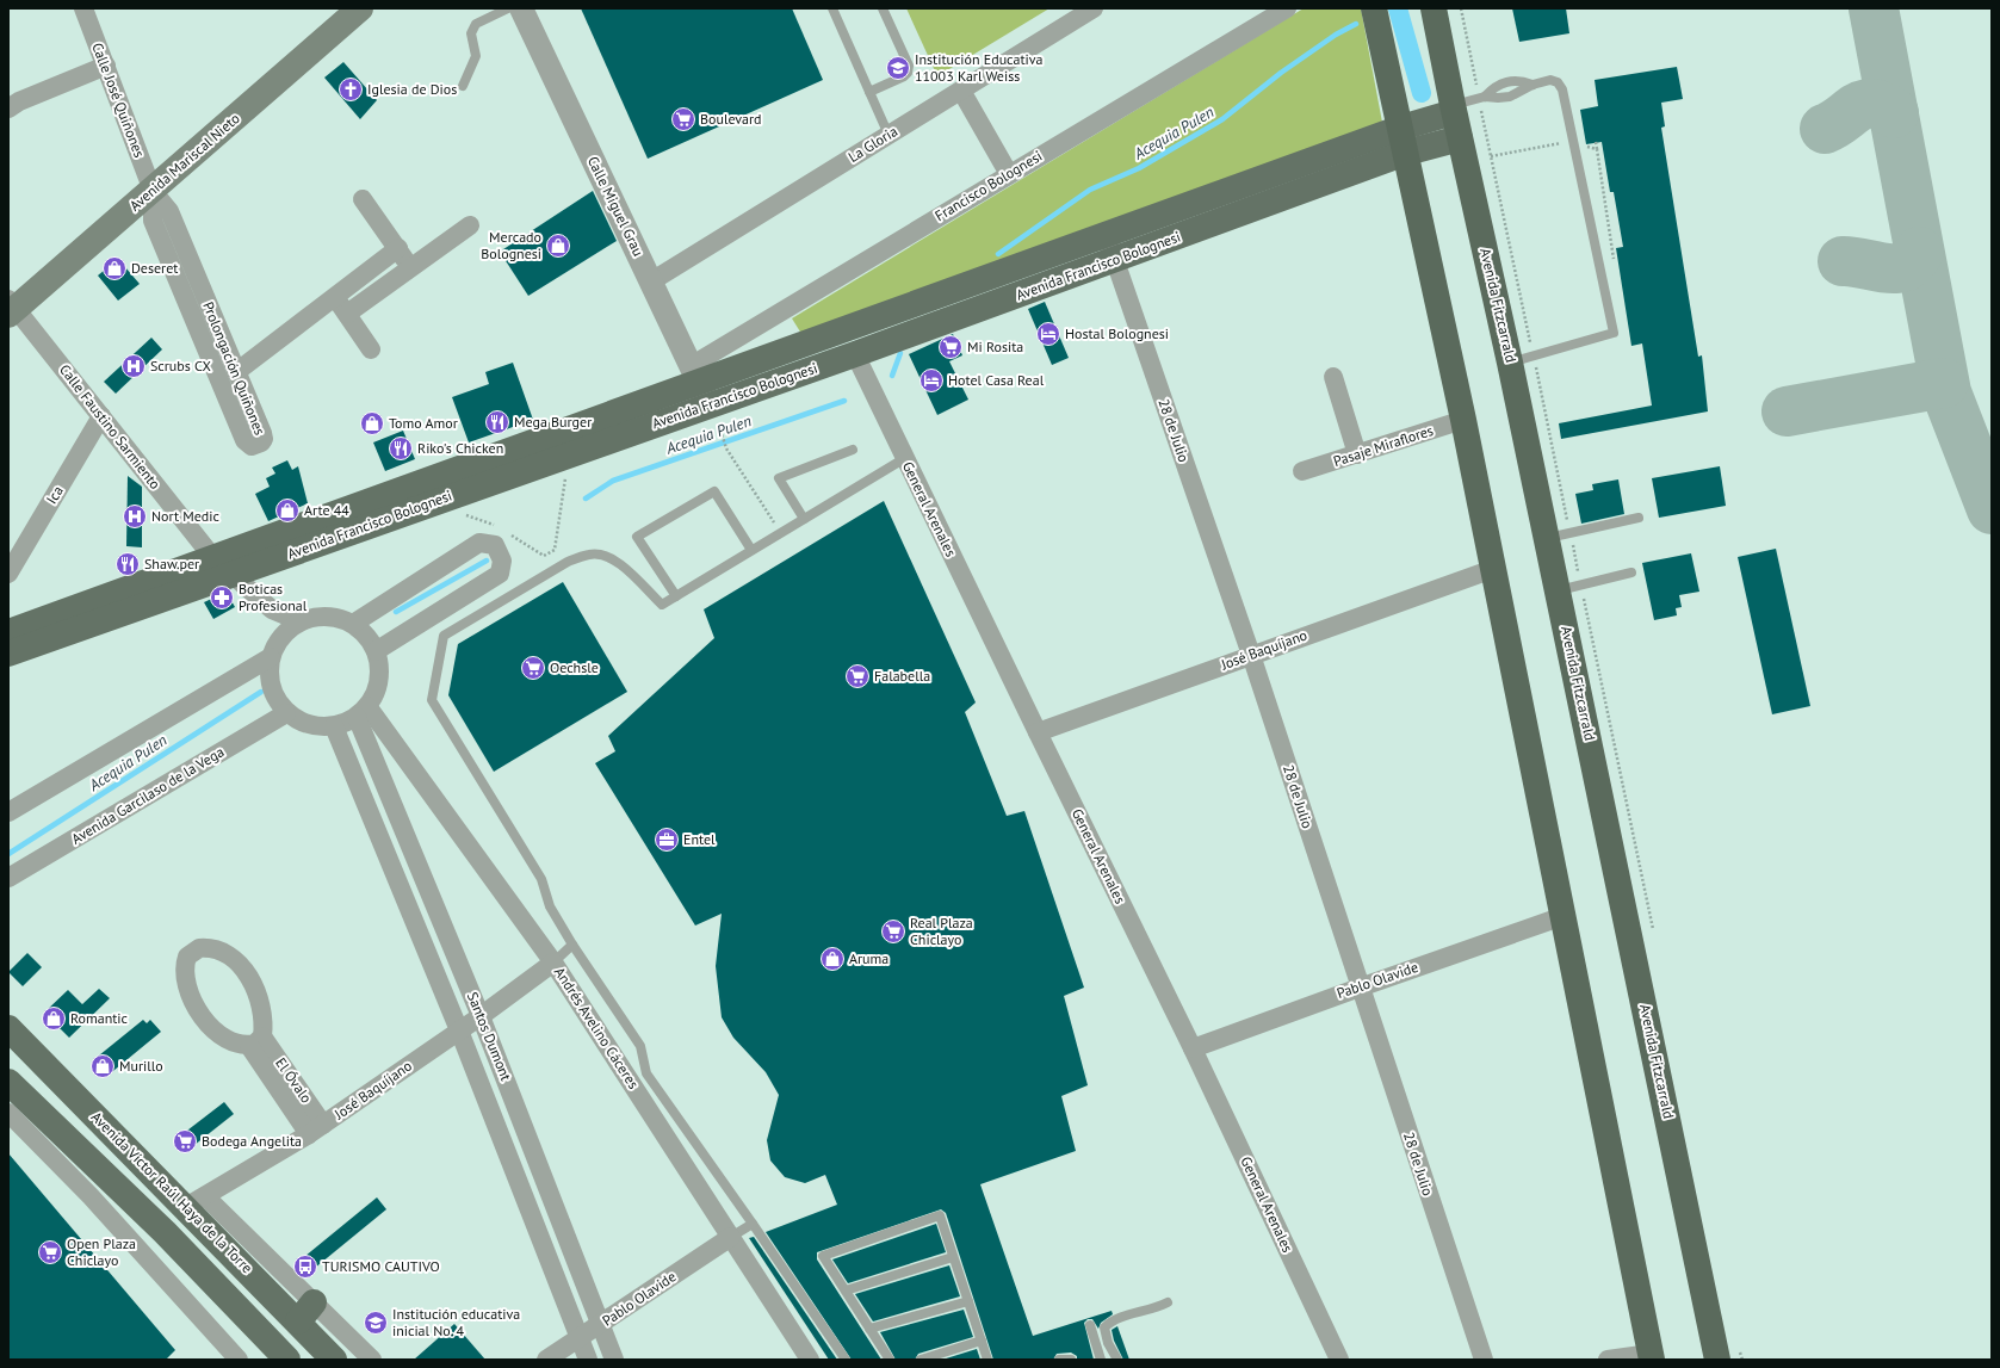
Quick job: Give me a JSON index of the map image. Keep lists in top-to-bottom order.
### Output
{
  "streets": {
    "highway": ["Avenida Fitzcarrald"],
    "main road": ["Avenida Mariscal Nieto", "Avenida Francisco Bolognesi", "Avenida Victor Raúl Haya de la Torre"],
    "street": [
      "Calle José Quiñones",
      "La Gloria",
      "Francisco Bolognesi",
      "Calle Miguel Grau",
      "Prolongación Quiñones",
      "Calle Faustino Sarmiento",
      "28 de Julio",
      "Pasaje Miraflores",
      "Ica",
      "General Arenales",
      "José Baquíjano",
      "Avenida Garcilaso de la Vega",
      "Pablo Olavide",
      "Andrés Avelino Cáceres",
      "Santos Dumont",
      "El Óvalo"
    ]
  },
  "crossings": [
    ["Calle José Quiñones", "Avenida Mariscal Nieto"],
    ["Calle José Quiñones", "Prolongación Quiñones"],
    ["La Gloria", "Calle Miguel Grau"],
    ["Avenida Mariscal Nieto", "Prolongación Quiñones"],
    ["Avenida Mariscal Nieto", "Calle Faustino Sarmiento"],
    ["Francisco Bolognesi", "Calle Miguel Grau"],
    ["Francisco Bolognesi", "Avenida Francisco Bolognesi"],
    ["Calle Miguel Grau", "Avenida Francisco Bolognesi"],
    ["Avenida Francisco Bolognesi", "Avenida Fitzcarrald"],
    ["Avenida Francisco Bolognesi", "Calle Faustino Sarmiento"],
    ["Avenida Francisco Bolognesi", "28 de Julio"],
    ["Avenida Francisco Bolognesi", "General Arenales"],
    ["Calle Faustino Sarmiento", "Ica"],
    ["Calle Faustino Sarmiento", "Avenida Garcilaso de la Vega"],
    ["Calle Faustino Sarmiento", "Andrés Avelino Cáceres"],
    ["Calle Faustino Sarmiento", "Santos Dumont"],
    ["28 de Julio", "José Baquíjano"],
    ["28 de Julio", "Pablo Olavide"],
    ["General Arenales", "José Baquíjano"],
    ["General Arenales", "Pablo Olavide"],
    ["José Baquíjano", "Andrés Avelino Cáceres"],
    ["José Baquíjano", "Santos Dumont"],
    ["José Baquíjano", "El Óvalo"],
    ["José Baquíjano", "Avenida Victor Raúl Haya de la Torre"],
    ["Avenida Garcilaso de la Vega", "Andrés Avelino Cáceres"],
    ["Avenida Garcilaso de la Vega", "Santos Dumont"],
    ["Pablo Olavide", "Andrés Avelino Cáceres"],
    ["Pablo Olavide", "Santos Dumont"],
    ["Andrés Avelino Cáceres", "Santos Dumont"]
  ],
  "water": ["Acequia Pulen"],
  "places": {
    "school or university": ["Institución Educativa 11003 Karl Weiss", "Institución educativa inicial No. 4"],
    "church": ["Iglesia de Dios"],
    "supermarket": [
      "Boulevard",
      "Mi Rosita",
      "Oechsle",
      "Falabella",
      "Real Plaza Chiclayo",
      "Bodega Angelita",
      "Open Plaza Chiclayo"
    ],
    "shop": [
      "Mercado Bolognesi",
      "Deseret",
      "Tomo Amor",
      "Arte 44",
      "Aruma",
      "Romantic",
      "Murillo"
    ],
    "hotel": ["Hostal Bolognesi", "Hotel Casa Real"],
    "hospital": ["Scrubs CX", "Nort Medic"],
    "restaurant": ["Mega Burger", "Riko's Chicken", "Shaw.per"],
    "pharmacy": ["Boticas Profesional"],
    "office": ["Entel"],
    "bus stop": ["TURISMO CAUTIVO"]
  }
}
